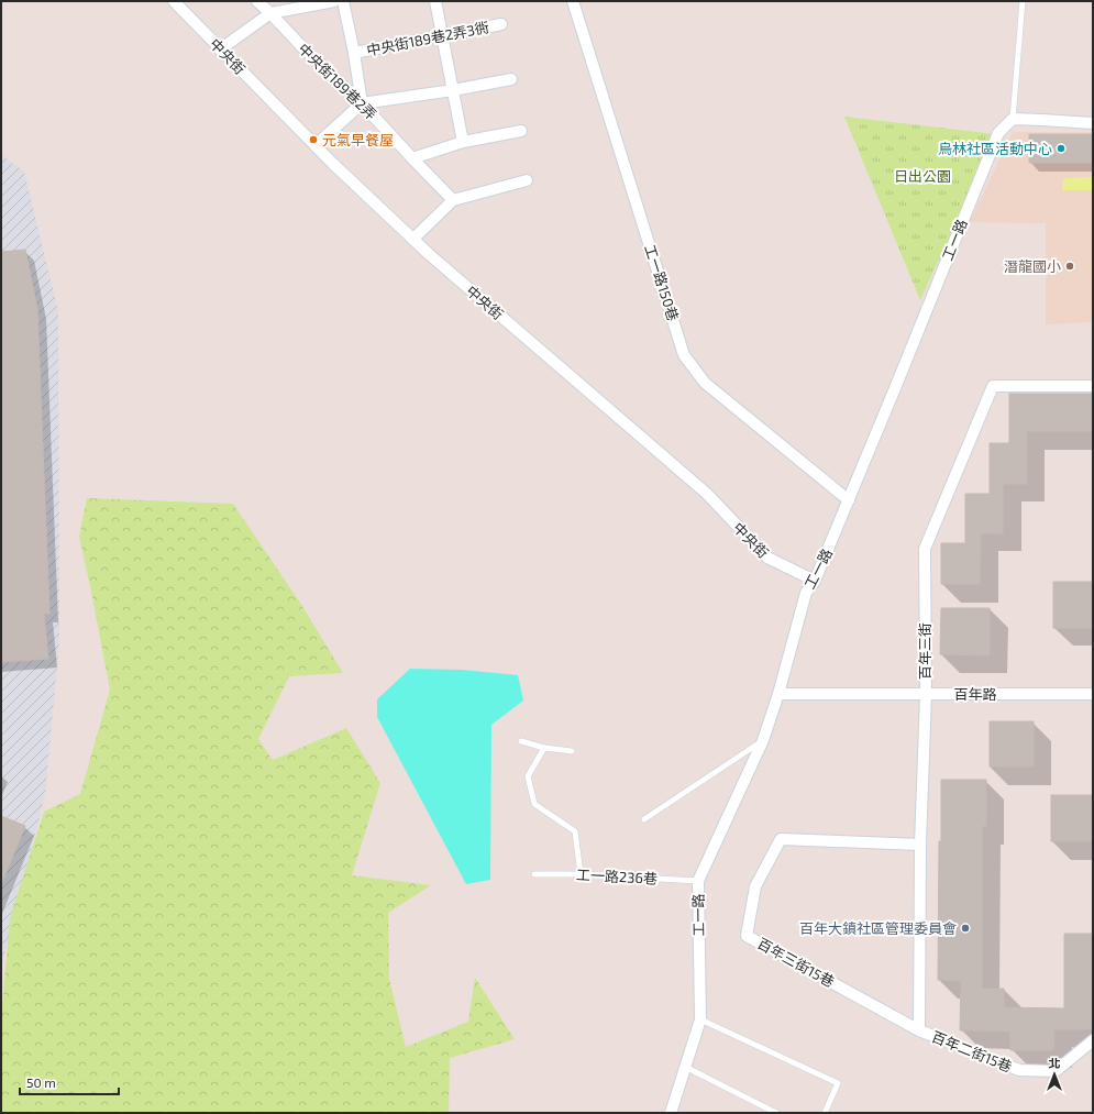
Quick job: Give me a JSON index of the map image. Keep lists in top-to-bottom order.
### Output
{
  "streets": {
    "street": [
      "中央街189巷2弄3衖",
      "中央街",
      "中央街189巷2弄",
      "工一路",
      "工一路150巷",
      "百年三街",
      "百年路",
      "百年三街15巷",
      "百年二街15巷"
    ],
    "lane": ["工一路236巷"]
  },
  "crossings": [
    ["中央街", "工一路"],
    ["工一路", "工一路150巷"],
    ["工一路", "百年路"],
    ["工一路", "工一路236巷"],
    ["百年三街", "百年路"],
    ["百年三街", "百年三街15巷"],
    ["百年三街", "百年二街15巷"],
    ["百年三街15巷", "百年二街15巷"]
  ],
  "parks": ["日出公園"],
  "places": [
    "元氣早餐屋",
    "烏林社區活動中心",
    "潛龍國小",
    "百年大鎮社區管理委員會"
  ],
  "scale_bar": "50 m",
  "north": "top"
}
